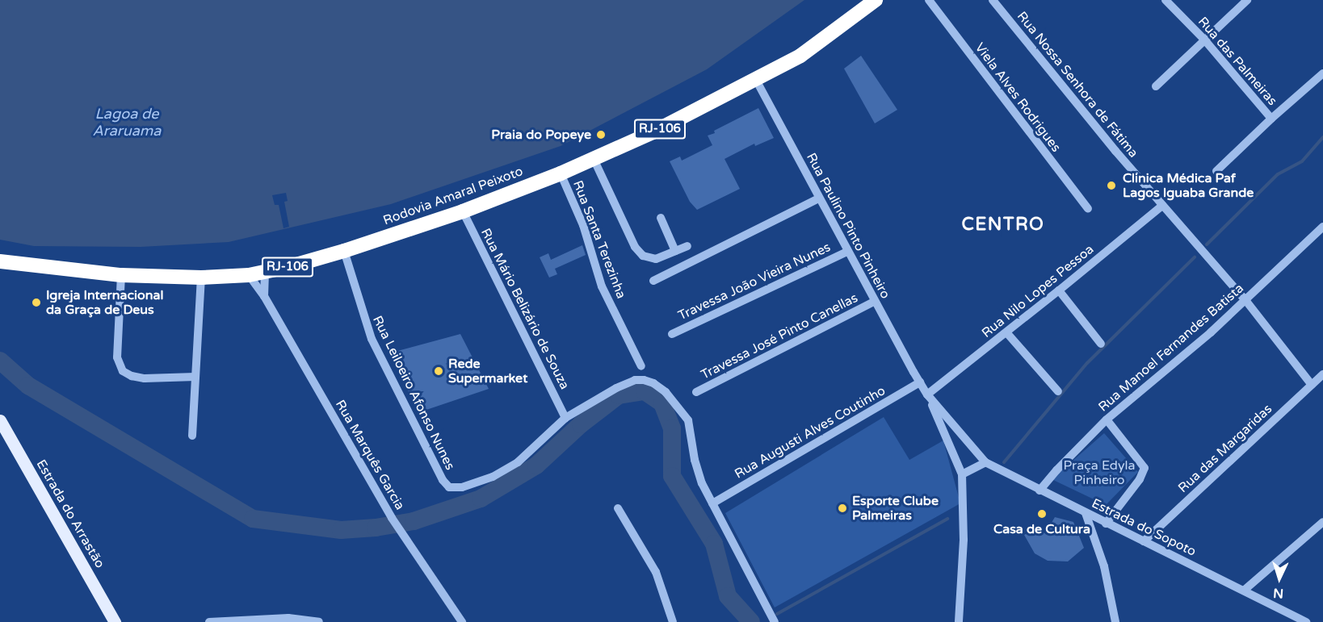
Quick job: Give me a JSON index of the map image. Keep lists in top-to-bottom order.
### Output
{
  "streets": {
    "highway": ["RJ-106", "Rodovia Amaral Peixoto"],
    "main road": ["Estrada do Arrastão"],
    "street": [
      "Rua das Palmeiras",
      "Rua Nossa Senhora de Fátima",
      "Viela Alves Rodrigues",
      "Rua Paulino Pinto Pinheiro",
      "Rua Santa Terezinha",
      "Travessa João Vieira Nunes",
      "Rua Nilo Lopes Pessoa",
      "Rua Mário Belizário de Souza",
      "Travessa José Pinto Canellas",
      "Rua Manoel Fernandes Batista",
      "Rua Leiloeiro Afonso Nunes",
      "Rua Augusti Alves Coutinho",
      "Rua das Margaridas",
      "Rua Marquês Garcia",
      "Estrada do Sopoto"
    ]
  },
  "crossings": [
    ["Rua Nossa Senhora de Fátima", "Rua Nilo Lopes Pessoa"],
    ["Rua Nossa Senhora de Fátima", "Rua Manoel Fernandes Batista"],
    ["Rua Nossa Senhora de Fátima", "Rua das Margaridas"],
    ["Rodovia Amaral Peixoto", "Rua Paulino Pinto Pinheiro"],
    ["Rodovia Amaral Peixoto", "Rua Santa Terezinha"],
    ["Rodovia Amaral Peixoto", "Rua Mário Belizário de Souza"],
    ["Rodovia Amaral Peixoto", "Rua Leiloeiro Afonso Nunes"],
    ["Rodovia Amaral Peixoto", "Rua Marquês Garcia"],
    ["Rua Paulino Pinto Pinheiro", "Travessa João Vieira Nunes"],
    ["Rua Paulino Pinto Pinheiro", "Travessa José Pinto Canellas"],
    ["Rua Paulino Pinto Pinheiro", "Rua Augusti Alves Coutinho"],
    ["Rua Paulino Pinto Pinheiro", "Estrada do Sopoto"],
    ["Rua Nilo Lopes Pessoa", "Estrada do Sopoto"],
    ["Rua Mário Belizário de Souza", "Rua Leiloeiro Afonso Nunes"],
    ["Rua Manoel Fernandes Batista", "Estrada do Sopoto"],
    ["Rua Augusti Alves Coutinho", "Estrada do Sopoto"],
    ["Rua das Margaridas", "Estrada do Sopoto"]
  ],
  "districts": ["CENTRO"],
  "water": ["Lagoa de Araruama"],
  "parks": ["Praça Edyla Pinheiro"],
  "places": [
    "Praia do Popeye",
    "Clinica Médica Paf Lagos Iguaba Grande",
    "Igreja Internacional da Graça de Deus",
    "Rede Supermarket",
    "Esporte Clube Palmeiras",
    "Casa de Cultura"
  ],
  "north": "bottom"
}
